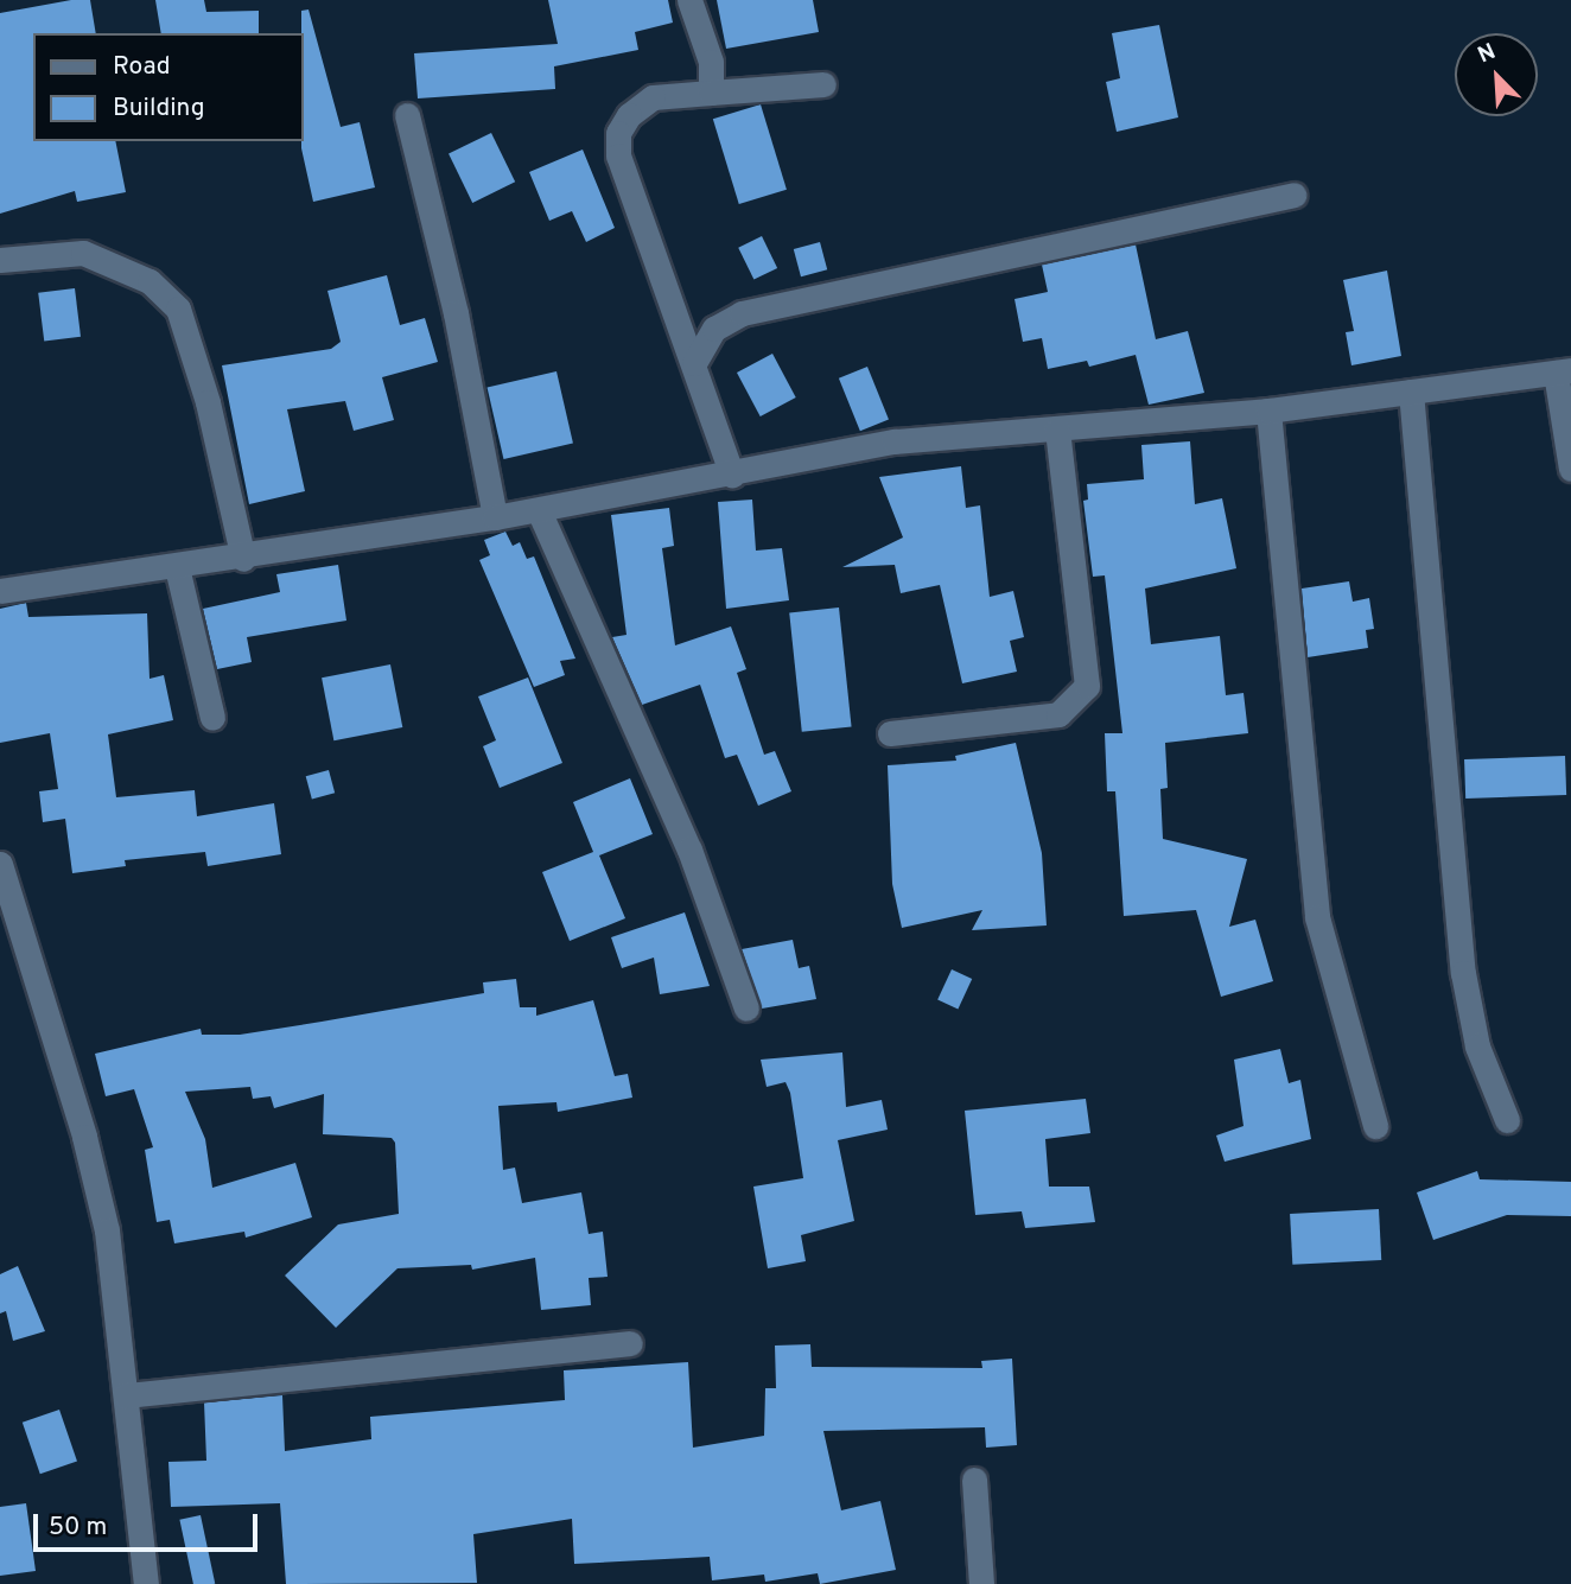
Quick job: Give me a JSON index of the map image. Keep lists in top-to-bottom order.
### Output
{
  "legend": ["Road", "Building"],
  "scale_bar": "50 m",
  "north": "top left"
}
